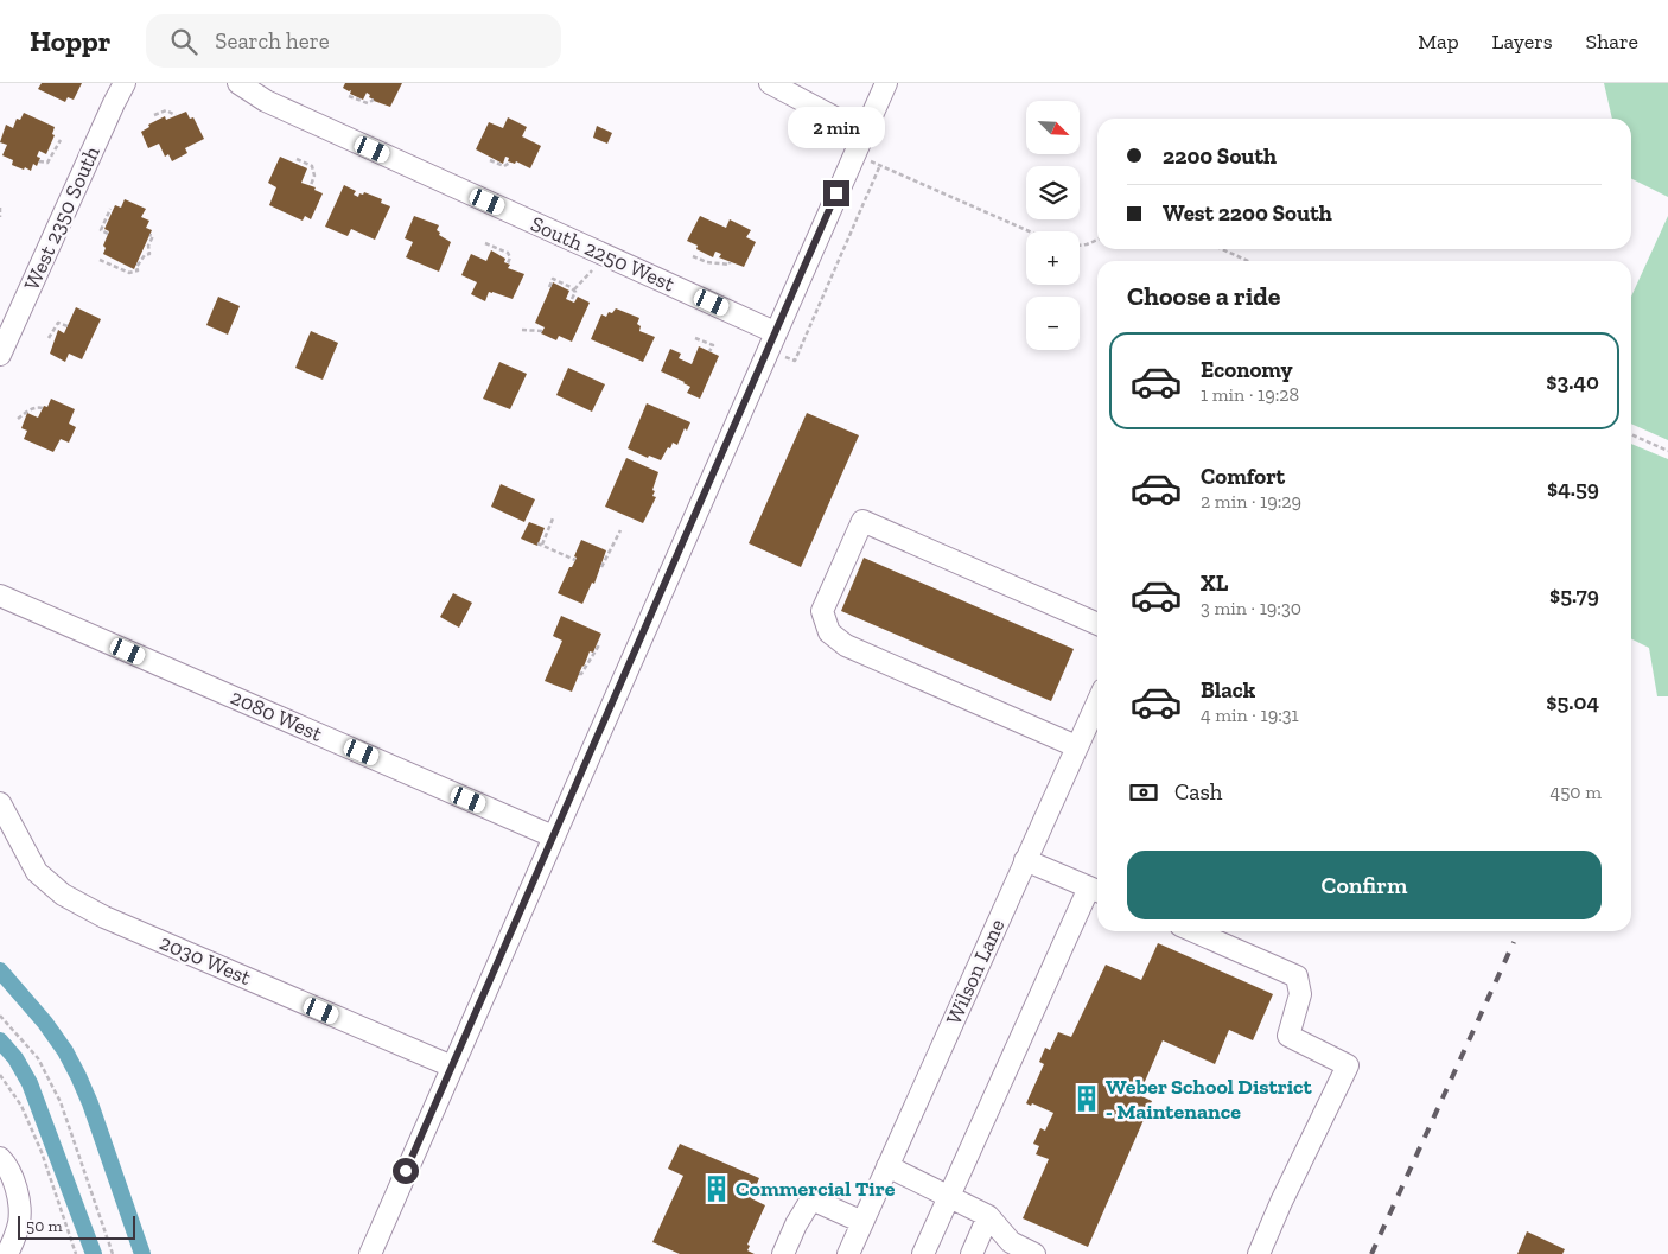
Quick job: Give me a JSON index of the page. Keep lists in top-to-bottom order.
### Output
{
  "streets": {
    "street": [
      "West 2350 South",
      "South 2250 West",
      "2080 West",
      "2030 West",
      "Wilson Lane"
    ]
  },
  "places": {
    "building": ["Weber School District - Maintenance", "Commercial Tire"]
  },
  "scale_bar": "50 m",
  "north": "bottom right",
  "page": {
    "header": "Hoppr",
    "search": "Search here",
    "nav": ["Map", "Layers", "Share"],
    "map_buttons": ["+", "−"],
    "bubble": "2 min",
    "banner": ["2200 South", "West 2200 South"],
    "heading": "Choose a ride",
    "list": [
      {
        "name": "Economy",
        "note": "1 min · 19:28",
        "value": "$3.40"
      },
      {
        "name": "Comfort",
        "note": "2 min · 19:29",
        "value": "$4.59"
      },
      {
        "name": "XL",
        "note": "3 min · 19:30",
        "value": "$5.79"
      },
      {
        "name": "Black",
        "note": "4 min · 19:31",
        "value": "$5.04"
      }
    ],
    "pay": ["Cash", "450 m"],
    "buttons": "Confirm",
    "scale": "50 m"
  }
}
